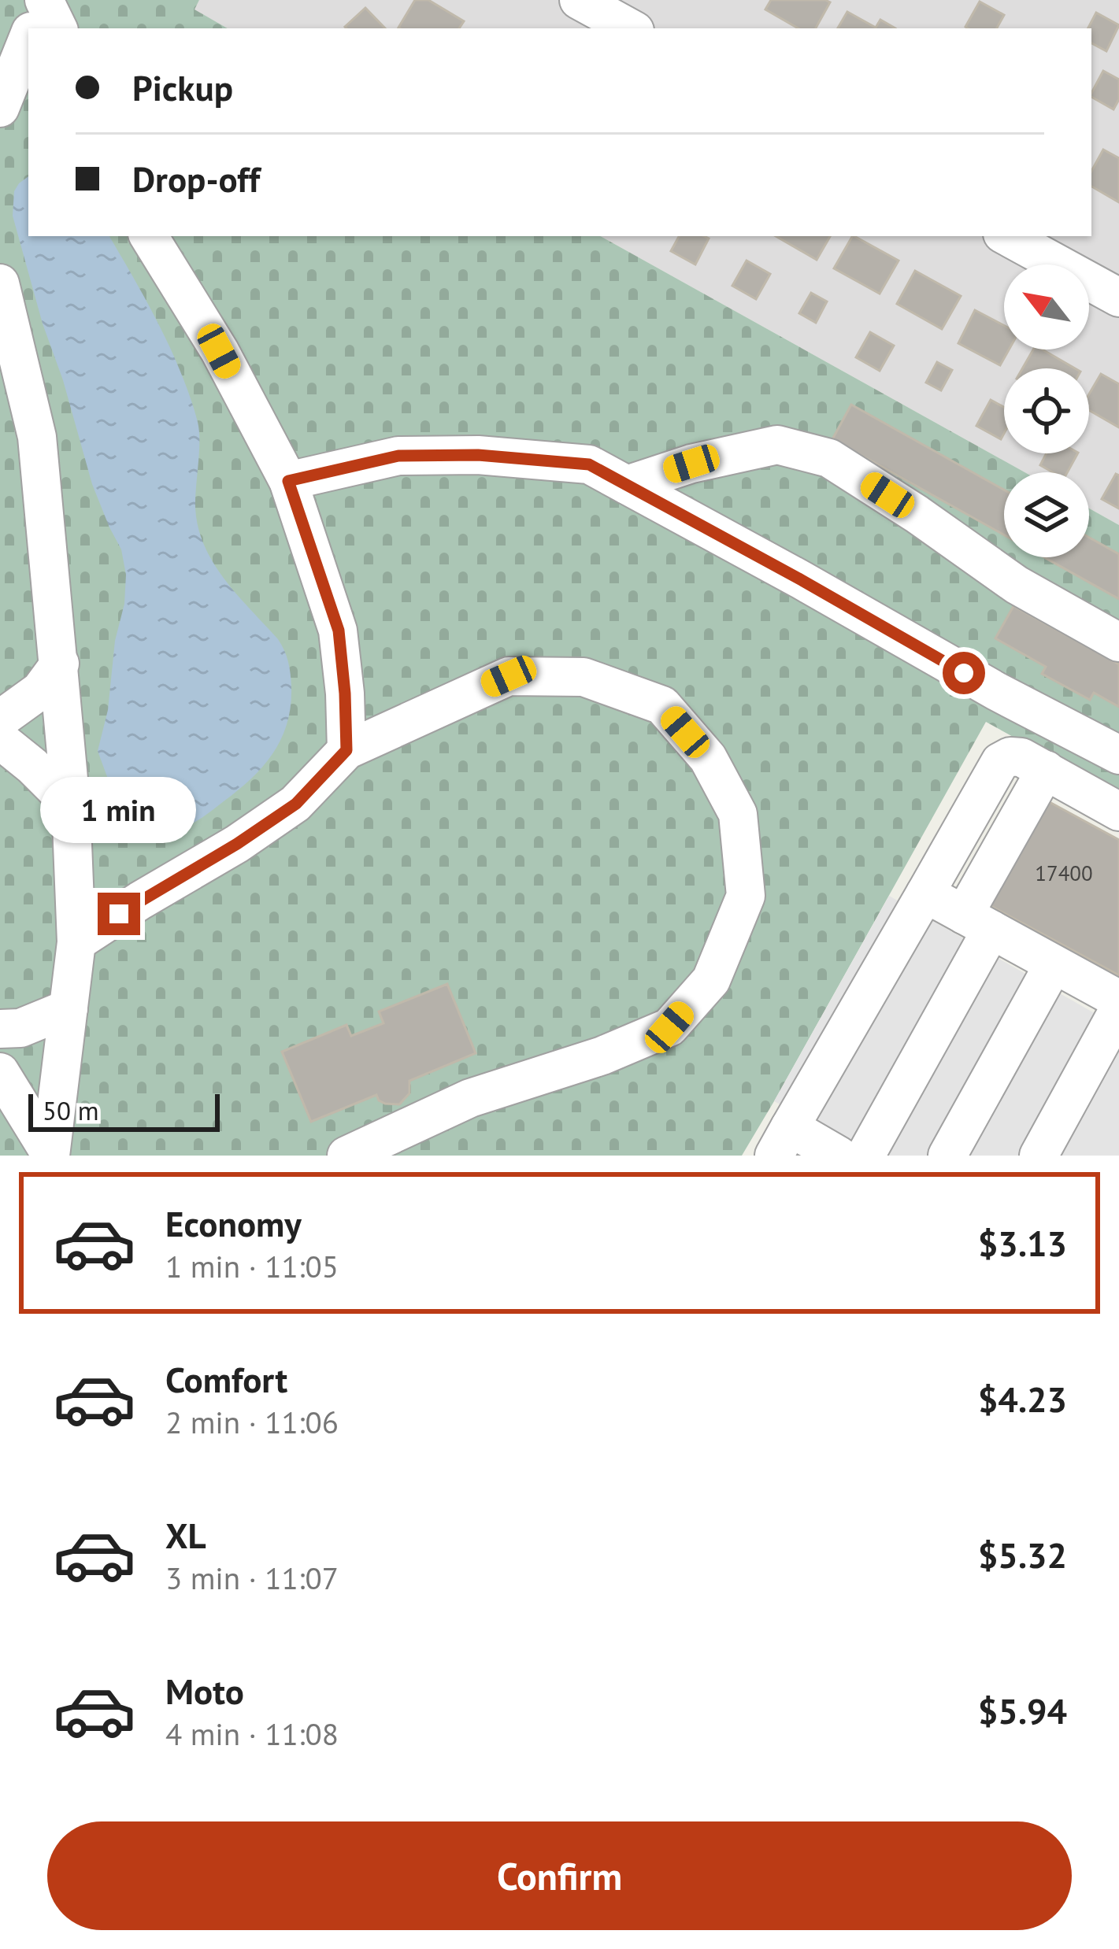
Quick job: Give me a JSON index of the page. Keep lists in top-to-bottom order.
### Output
{
  "house_numbers": ["17400"],
  "scale_bar": "50 m",
  "north": "top left",
  "page": {
    "banner": ["Pickup", "Drop-off"],
    "bubble": "1 min",
    "scale": "50 m",
    "list": [
      {
        "name": "Economy",
        "note": "1 min · 11:05",
        "value": "$3.13"
      },
      {
        "name": "Comfort",
        "note": "2 min · 11:06",
        "value": "$4.23"
      },
      {
        "name": "XL",
        "note": "3 min · 11:07",
        "value": "$5.32"
      },
      {
        "name": "Moto",
        "note": "4 min · 11:08",
        "value": "$5.94"
      }
    ],
    "buttons": "Confirm"
  }
}
